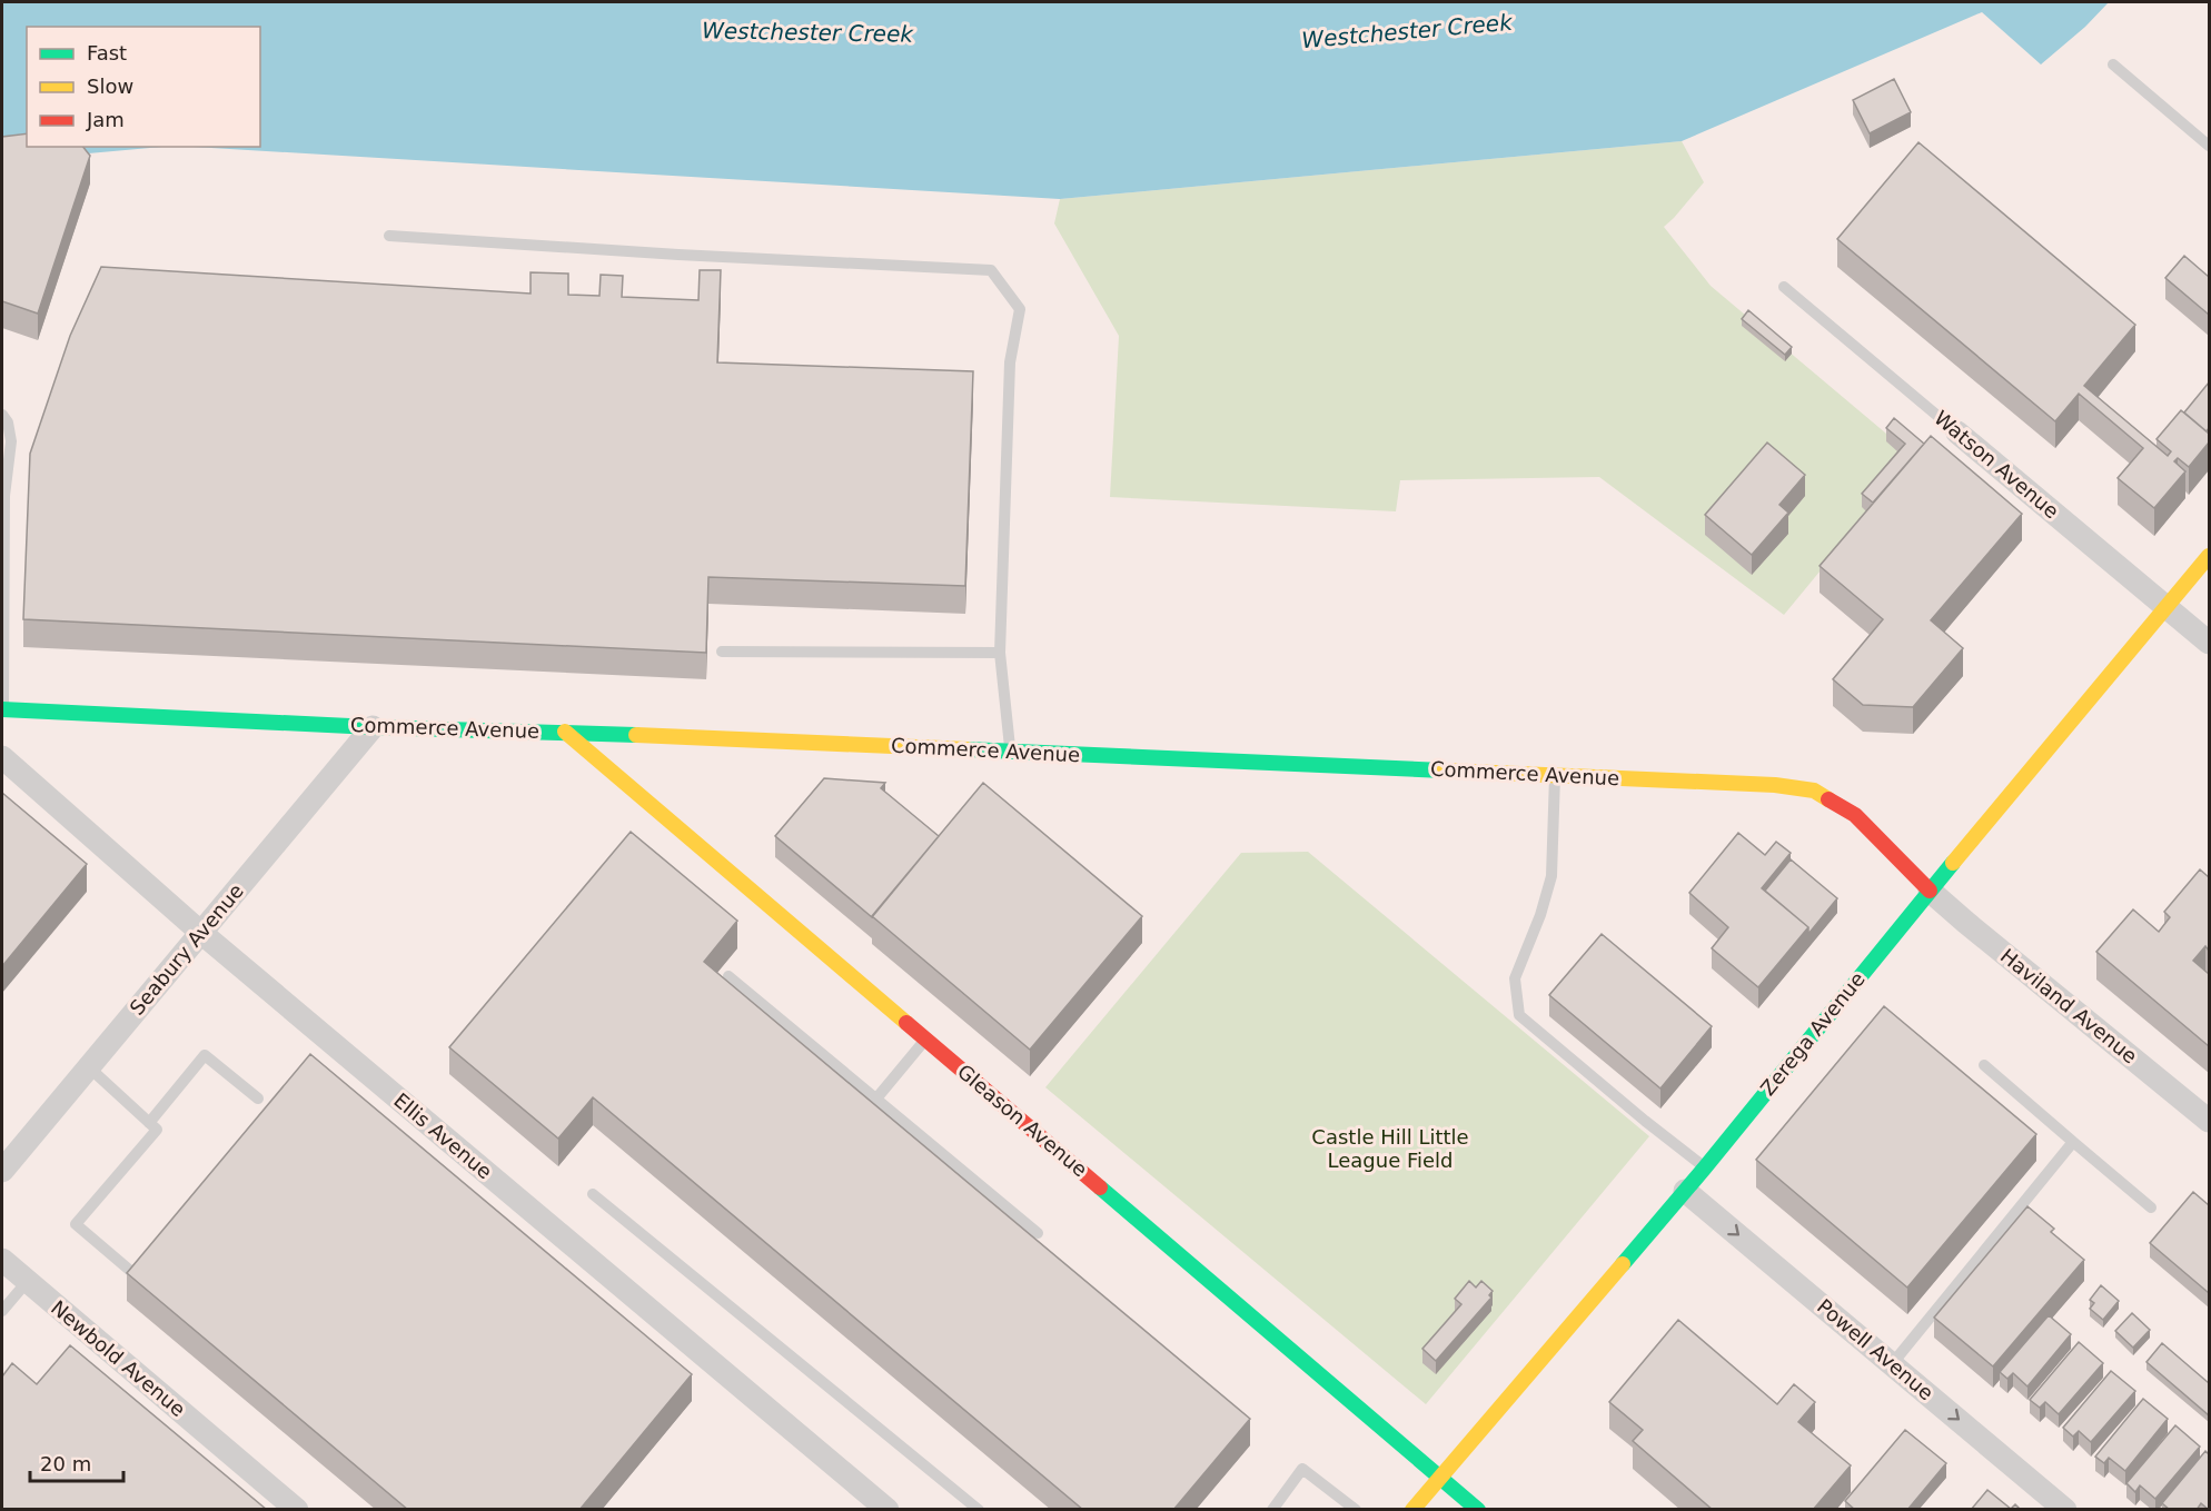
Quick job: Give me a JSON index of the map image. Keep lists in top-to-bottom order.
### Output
{
  "streets": {
    "main road": ["Commerce Avenue", "Zerega Avenue", "Gleason Avenue"],
    "street": [
      "Watson Avenue",
      "Seabury Avenue",
      "Haviland Avenue",
      "Ellis Avenue",
      "Powell Avenue",
      "Newbold Avenue"
    ]
  },
  "crossings": [
    ["Watson Avenue", "Zerega Avenue"],
    ["Commerce Avenue", "Seabury Avenue"],
    ["Commerce Avenue", "Haviland Avenue"],
    ["Commerce Avenue", "Zerega Avenue"],
    ["Commerce Avenue", "Gleason Avenue"],
    ["Seabury Avenue", "Ellis Avenue"],
    ["Haviland Avenue", "Zerega Avenue"],
    ["Zerega Avenue", "Gleason Avenue"],
    ["Zerega Avenue", "Powell Avenue"]
  ],
  "one_way": ["Powell Avenue"],
  "water": ["Westchester Creek"],
  "parks": ["Castle Hill Little League Field"],
  "legend": ["Fast", "Slow", "Jam"],
  "scale_bar": "20 m"
}
